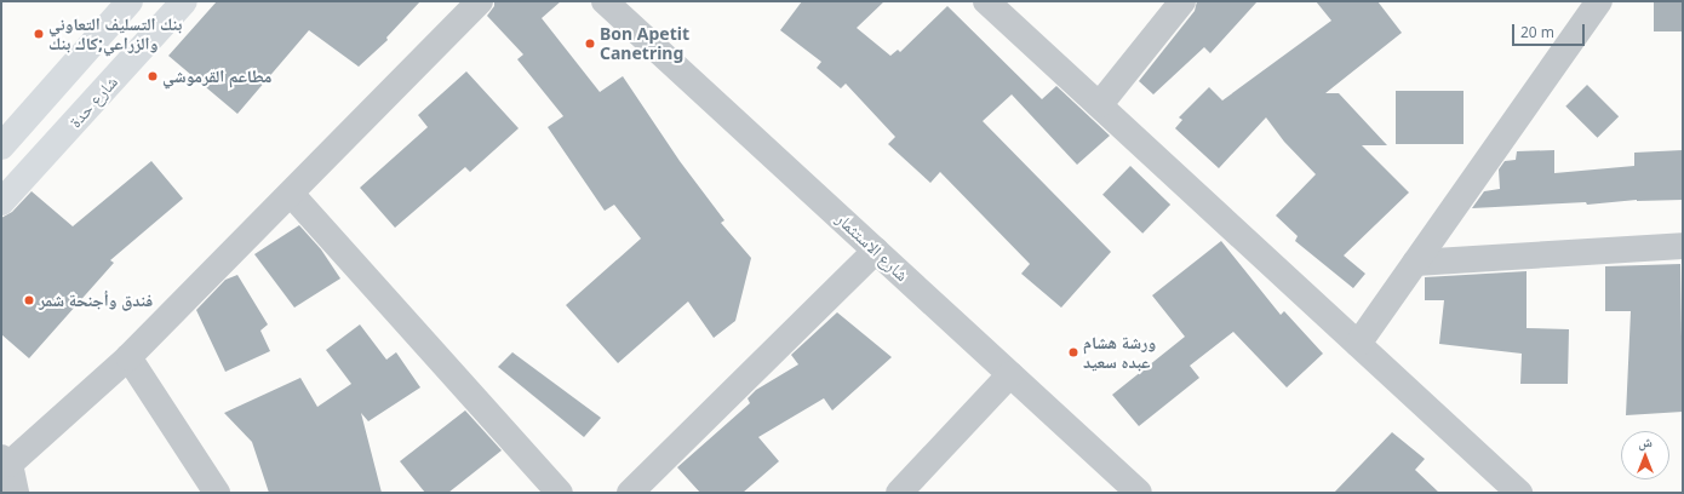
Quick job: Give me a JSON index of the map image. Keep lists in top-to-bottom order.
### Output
{
  "streets": {
    "main road": ["شارع حدة"],
    "street": ["شارع الاستثمار"]
  },
  "places": [
    "بنك التسليف التعاوني والزراعي;كاك بنك",
    "Bon Apetit Canetring",
    "مطاعم القرموشي",
    "فندق وأجنحة شمر",
    "ورشة هشام عبده سعيد"
  ],
  "scale_bar": "20 m",
  "north": "top"
}
